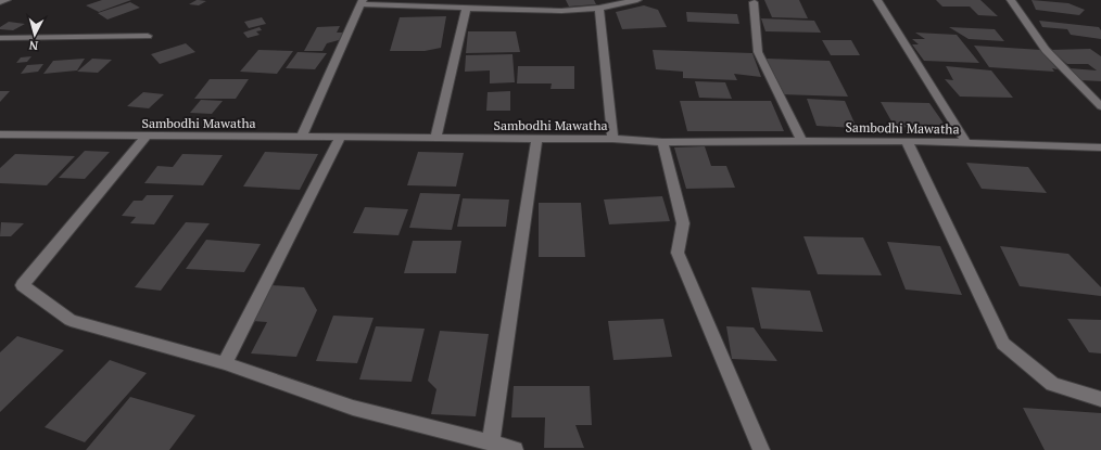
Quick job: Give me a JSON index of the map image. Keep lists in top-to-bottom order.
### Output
{
  "streets": {
    "street": ["Sambodhi Mawatha"]
  },
  "north": "bottom"
}
